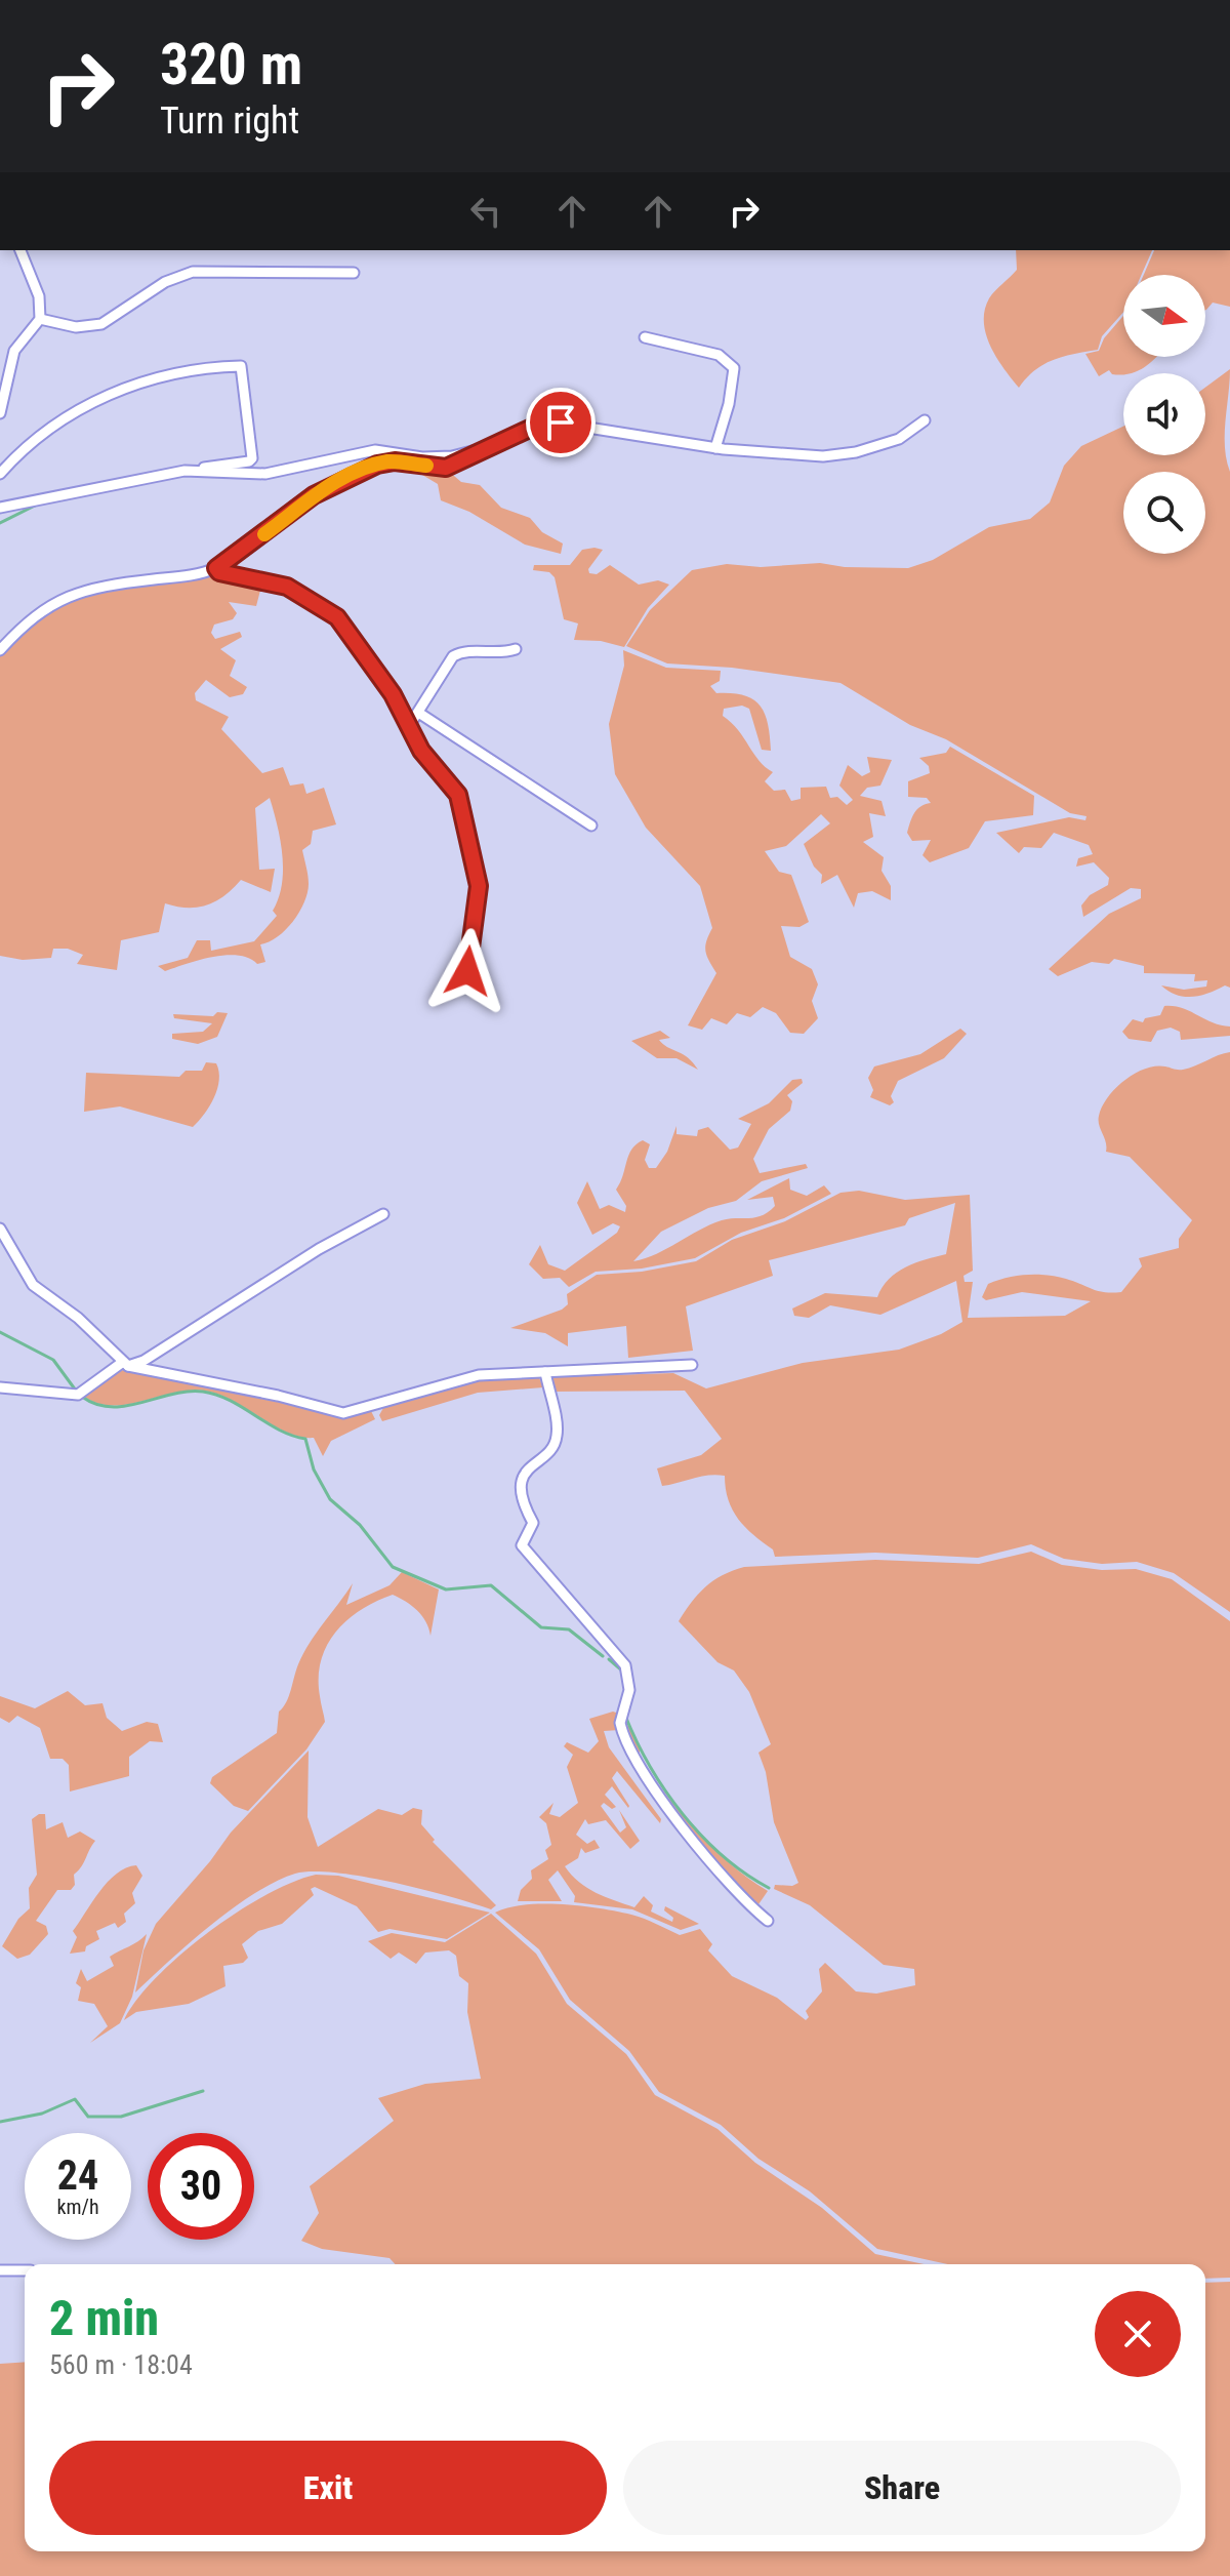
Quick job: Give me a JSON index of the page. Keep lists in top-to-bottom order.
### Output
{
  "north": "right",
  "page": {
    "turn": ["320 m", "Turn right"],
    "speed": "24 km/h",
    "limit": "30",
    "heading": ["2 min", "560 m · 18:04"],
    "buttons": ["Exit", "Share"]
  }
}
